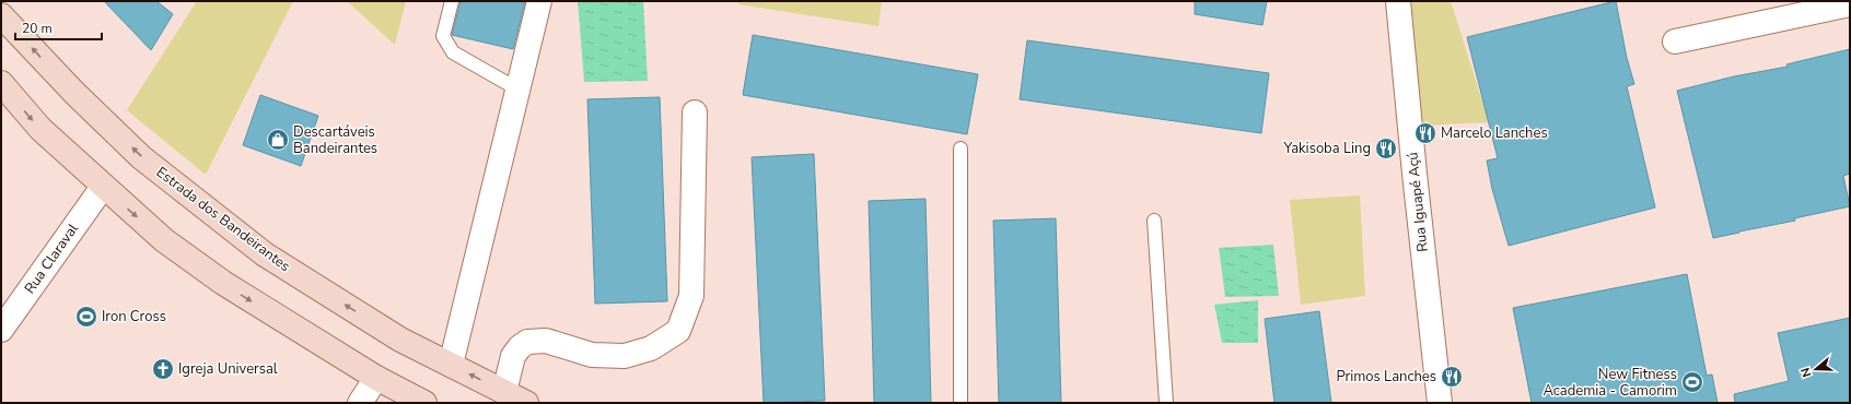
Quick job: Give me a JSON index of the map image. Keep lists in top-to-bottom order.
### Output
{
  "streets": {
    "main road": ["Estrada dos Bandeirantes"],
    "street": ["Rua Iguapé Açú", "Rua Claraval"]
  },
  "places": {
    "restaurant": ["Marcelo Lanches", "Yakisoba Ling", "Primos Lanches"],
    "shop": ["Descartáveis Bandeirantes"],
    "sports": ["Iron Cross", "New Fitness Academia - Camorim"],
    "church": ["Igreja Universal"]
  },
  "scale_bar": "20 m",
  "north": "left"
}
